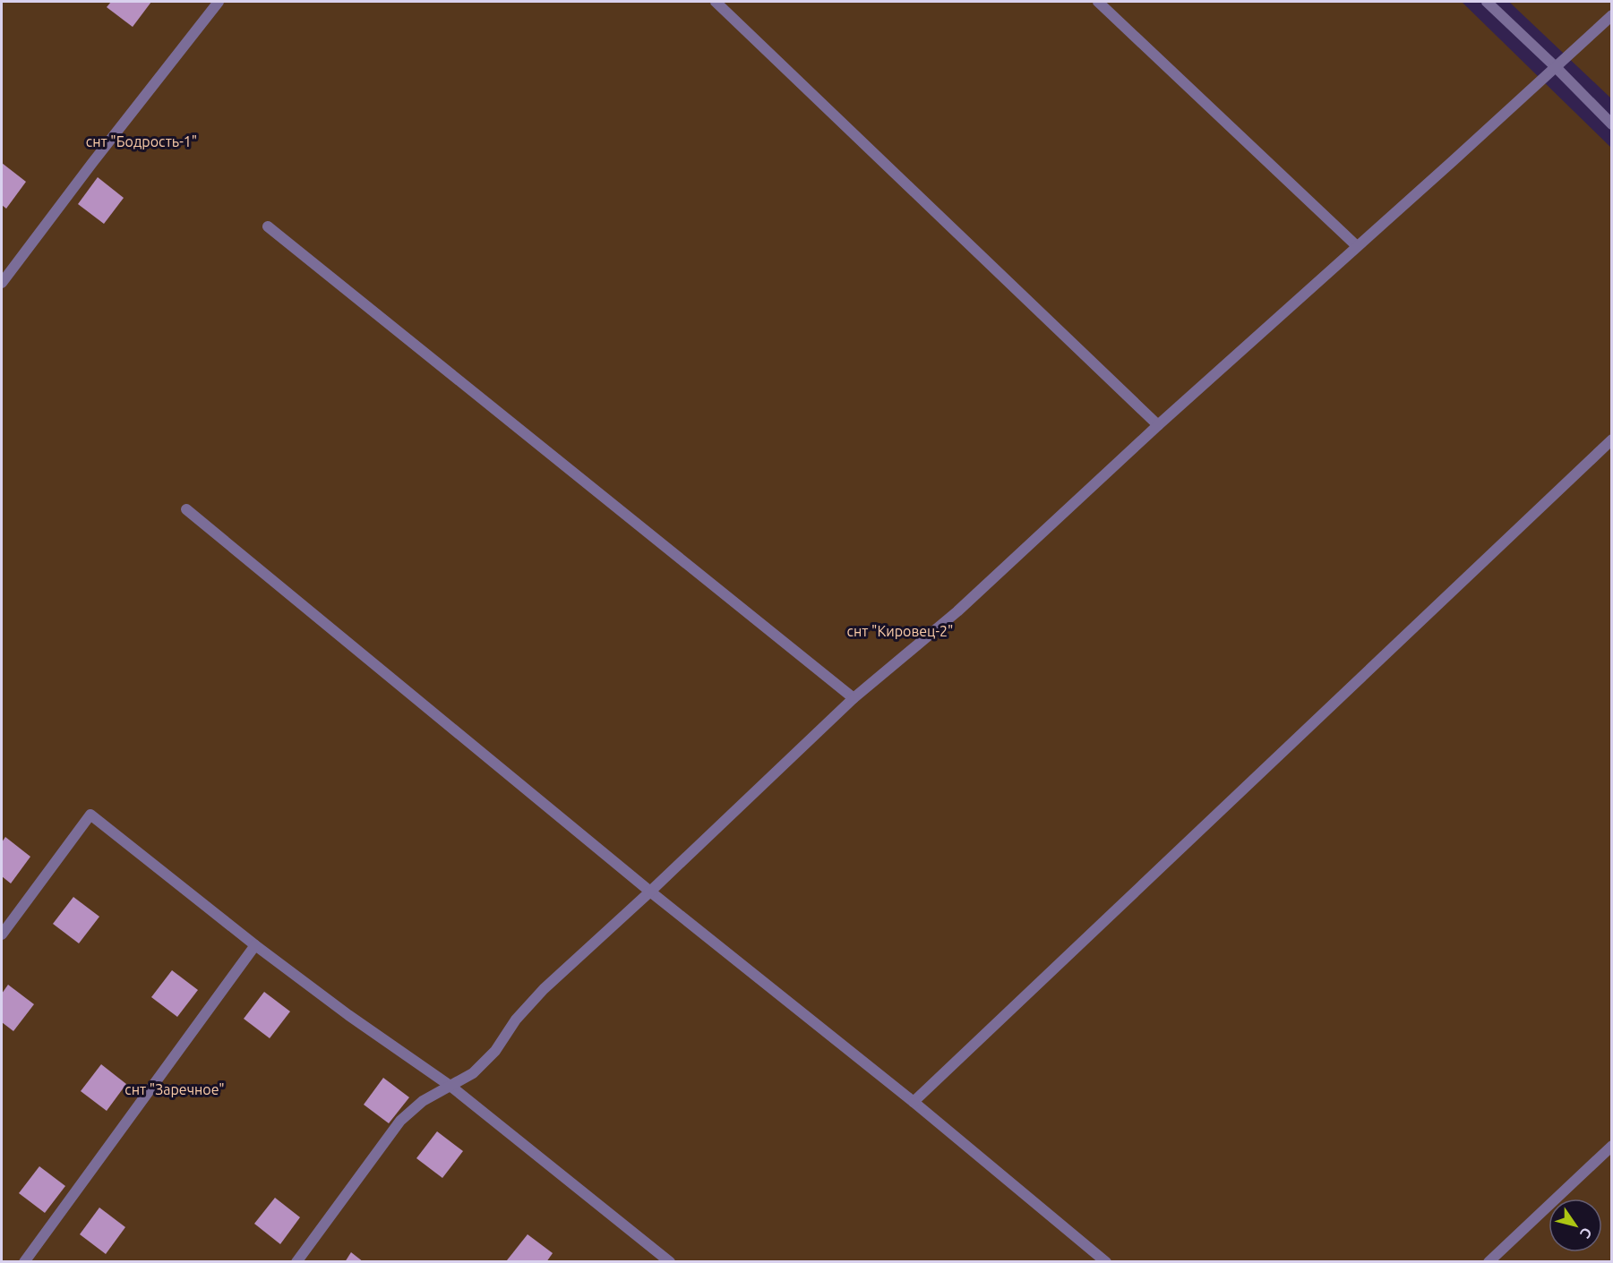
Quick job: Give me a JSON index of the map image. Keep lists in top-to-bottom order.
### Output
{
  "parks": ["снт \"Бодрость-1\"", "снт \"Кировец-2\"", "снт \"Заречное\""],
  "north": "bottom right"
}
